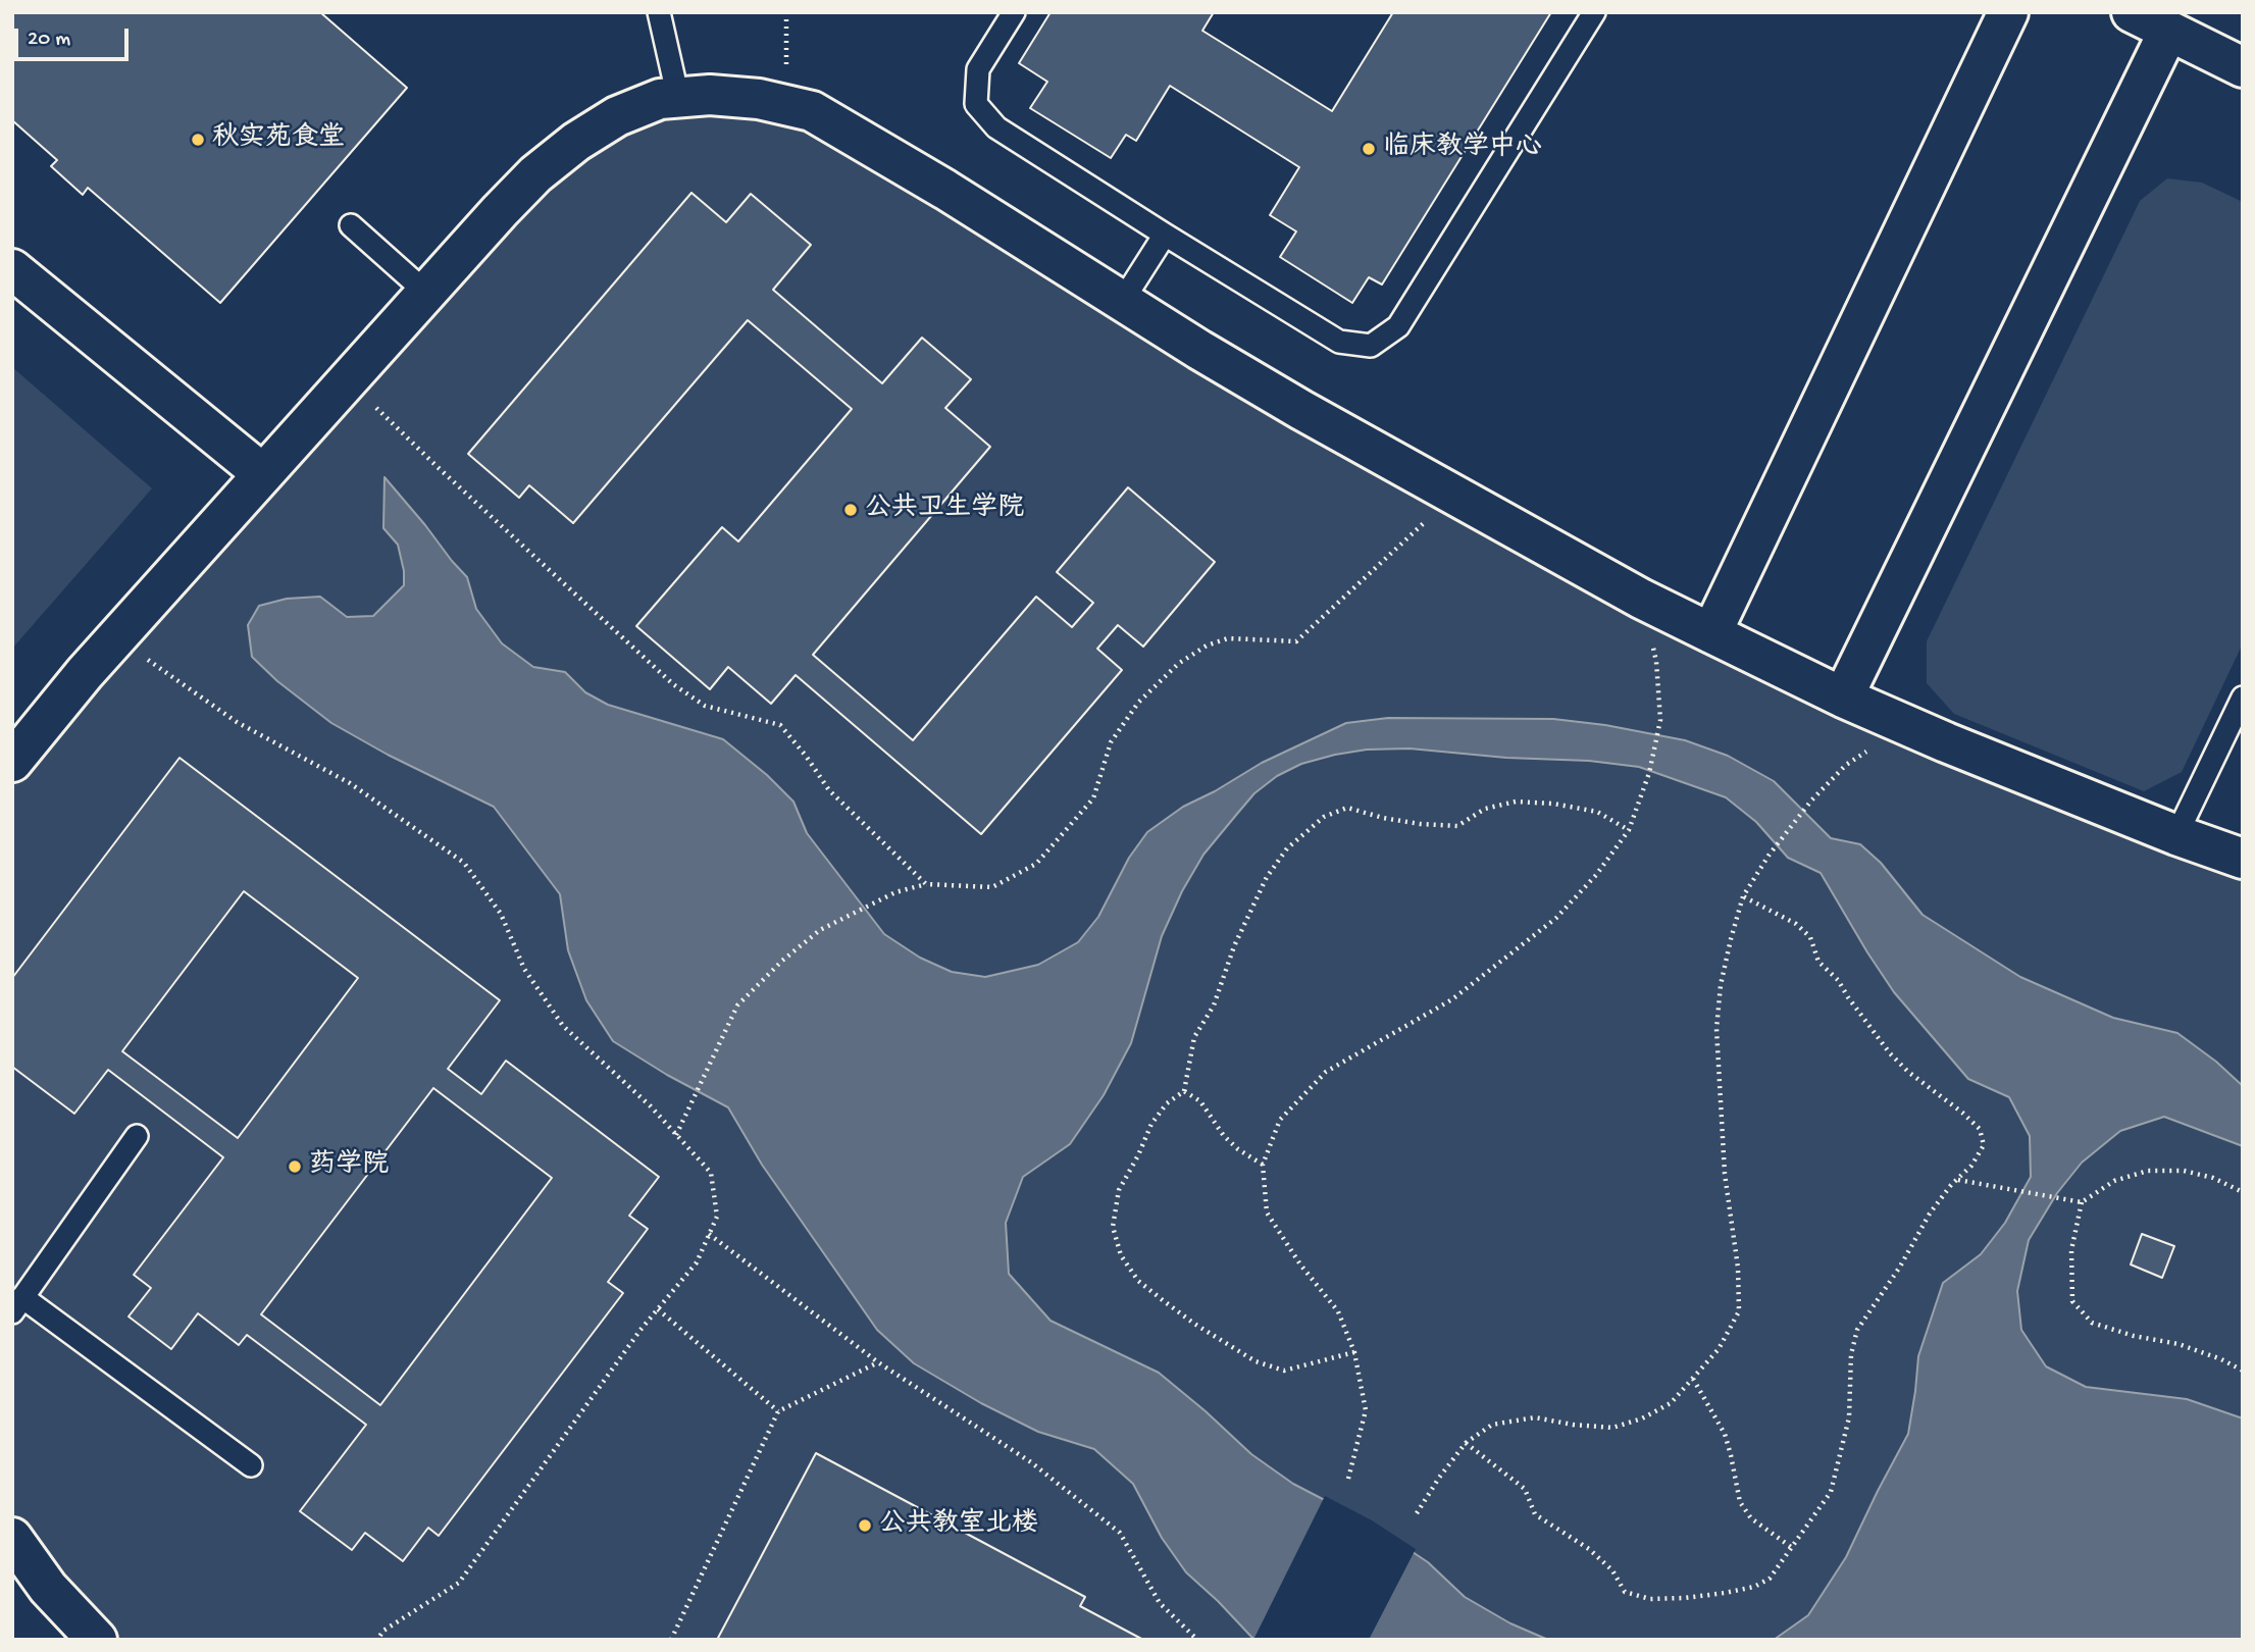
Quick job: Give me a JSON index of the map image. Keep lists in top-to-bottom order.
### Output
{
  "places": [
    "秋实苑食堂",
    "临床教学中心",
    "公共卫生学院",
    "药学院",
    "公共教室北楼"
  ],
  "scale_bar": "20 m"
}
